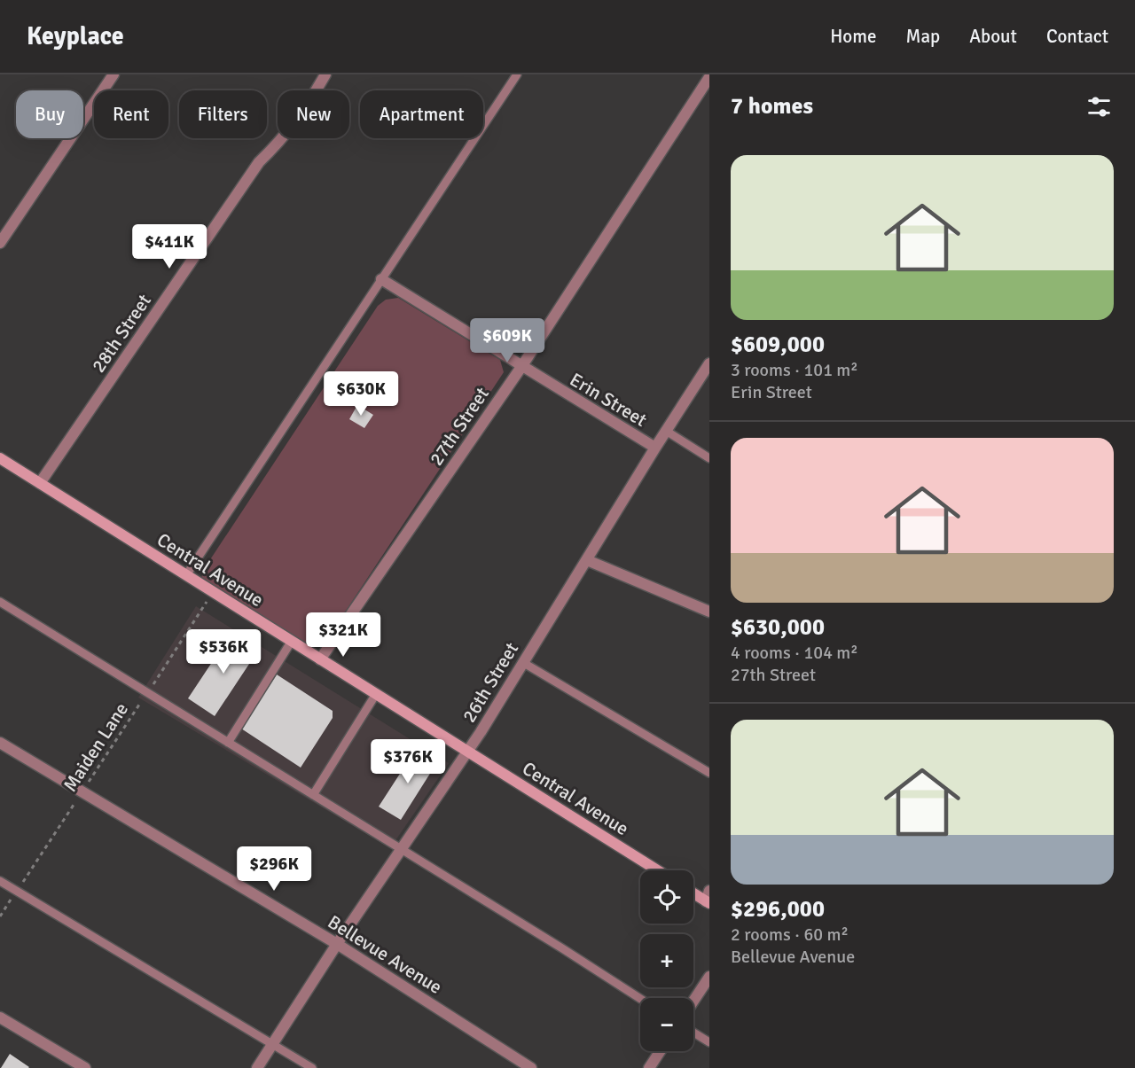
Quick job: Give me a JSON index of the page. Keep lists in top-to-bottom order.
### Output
{
  "streets": {
    "street": [
      "28th Street",
      "Erin Street",
      "27th Street",
      "Central Avenue",
      "26th Street",
      "Bellevue Avenue"
    ],
    "path": ["Maiden Lane"]
  },
  "crossings": [
    ["28th Street", "Central Avenue"],
    ["Erin Street", "27th Street"],
    ["Erin Street", "26th Street"],
    ["27th Street", "Central Avenue"],
    ["Central Avenue", "26th Street"],
    ["Central Avenue", "Maiden Lane"],
    ["26th Street", "Bellevue Avenue"],
    ["Maiden Lane", "Bellevue Avenue"]
  ],
  "page": {
    "header": "Keyplace",
    "nav": [
      "Home",
      "Map",
      "About",
      "Contact"
    ],
    "heading": "7 homes",
    "chip": [
      "Buy",
      "Rent",
      "Filters",
      "New",
      "Apartment"
    ],
    "list": [
      {
        "name": "$609,000",
        "note": "3 rooms · 101 m² · Erin Street"
      },
      {
        "name": "$630,000",
        "note": "4 rooms · 104 m² · 27th Street"
      },
      {
        "name": "$296,000",
        "note": "2 rooms · 60 m² · Bellevue Avenue"
      }
    ],
    "price": [
      "$411K",
      "$609K",
      "$630K",
      "$321K",
      "$536K",
      "$376K",
      "$296K"
    ],
    "map_buttons": ["+", "−"]
  }
}
